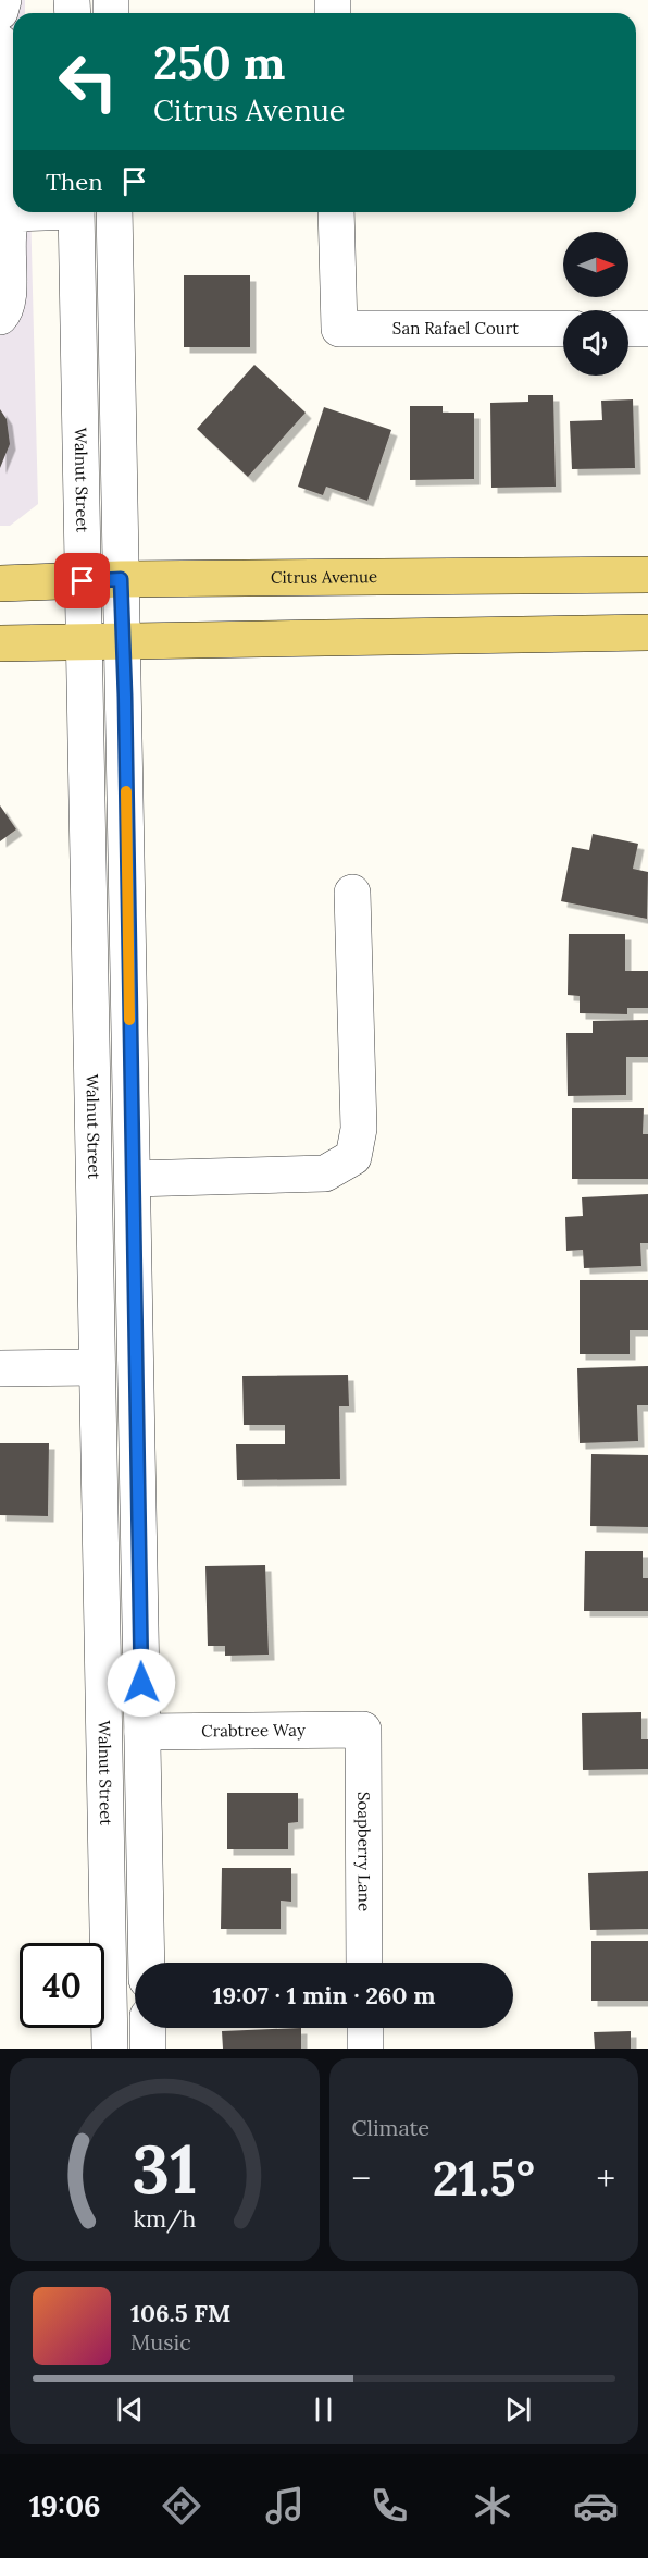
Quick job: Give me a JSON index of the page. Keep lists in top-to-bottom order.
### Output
{
  "streets": {
    "main road": ["Citrus Avenue"],
    "street": [
      "San Rafael Court",
      "Walnut Street",
      "Crabtree Way",
      "Soapberry Lane"
    ]
  },
  "crossings": [
    ["Walnut Street", "Citrus Avenue"],
    ["Crabtree Way", "Soapberry Lane"]
  ],
  "north": "right",
  "page": {
    "turn": ["250 m", "Citrus Avenue"],
    "then": "Then",
    "limit": "40",
    "trip": "19:07 · 1 min · 260 m",
    "tile": "Climate",
    "heat": ["−", "21.5°", "+"],
    "song": ["106.5 FM", "Music"],
    "tabs": "19:06",
    "gauge": ["31", "km/h"]
  }
}
